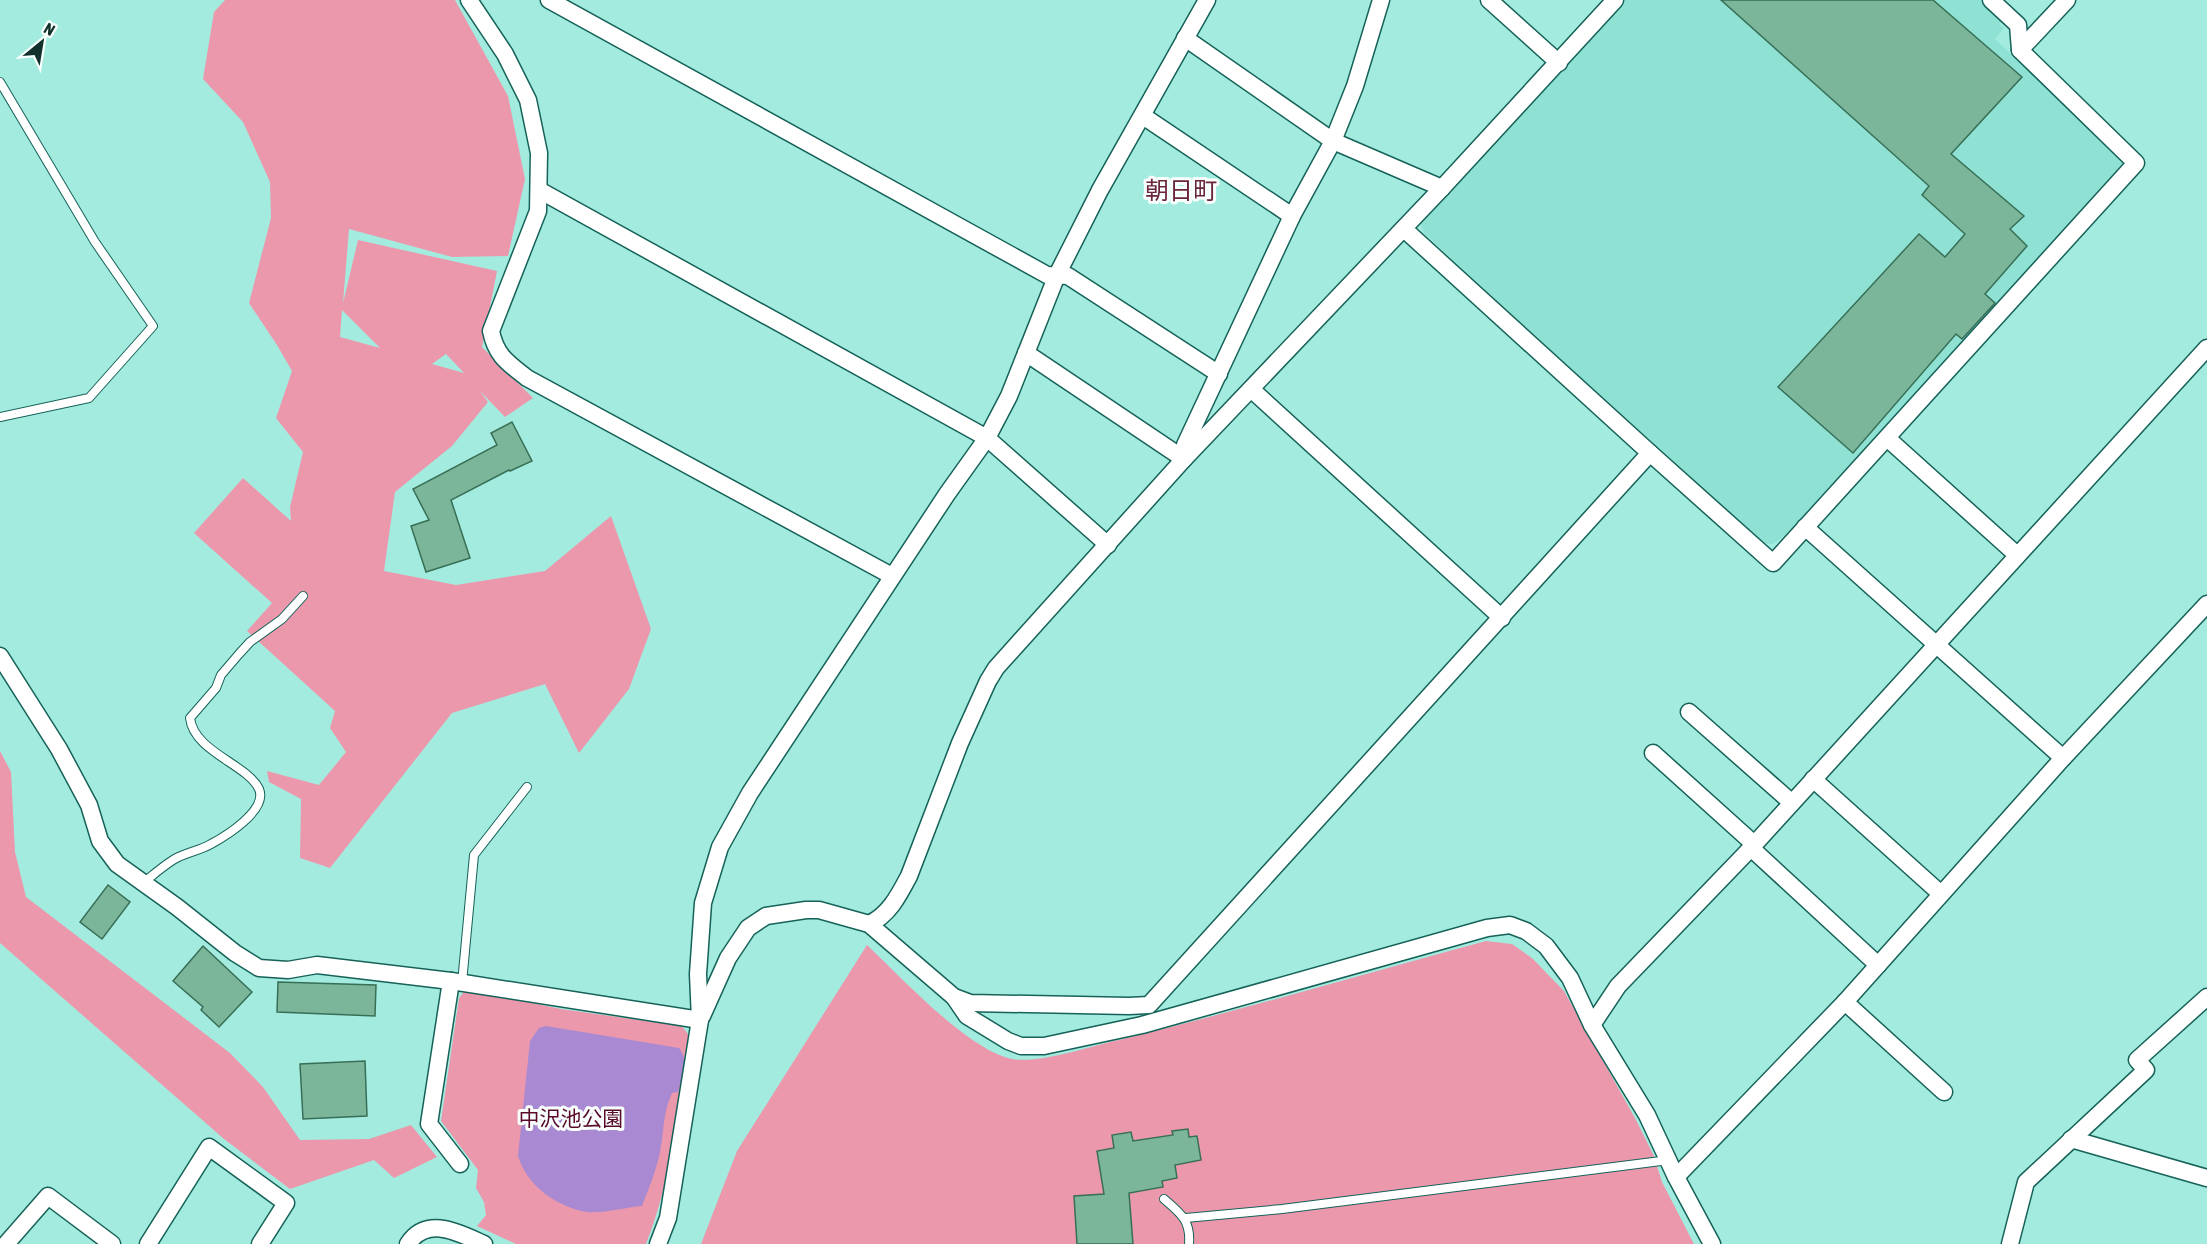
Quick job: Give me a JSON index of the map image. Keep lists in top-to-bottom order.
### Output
{
  "districts": ["朝日町"],
  "parks": ["中沢池公園"],
  "north": "top right"
}
